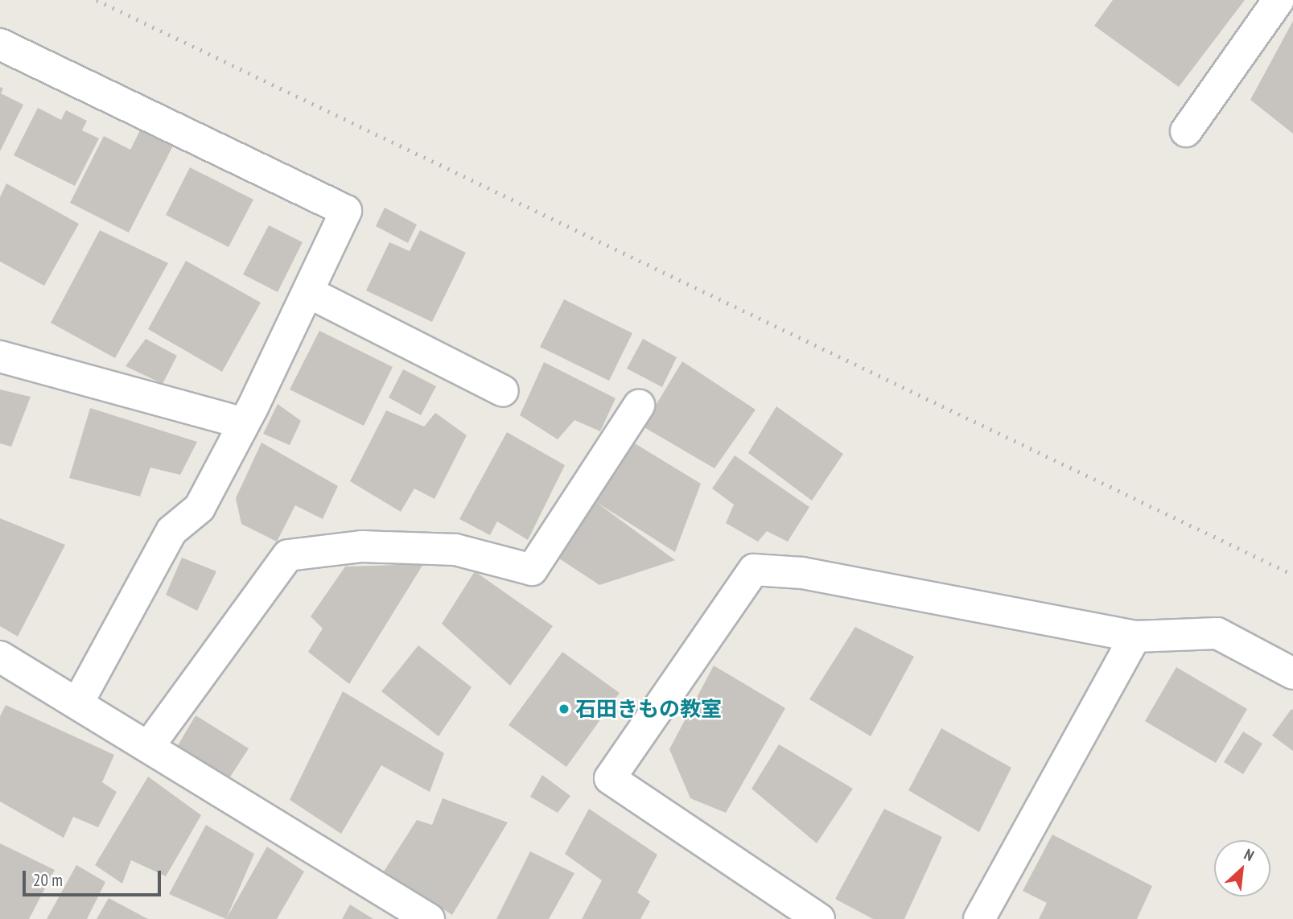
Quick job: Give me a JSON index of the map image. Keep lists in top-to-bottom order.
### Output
{
  "places": ["石田きもの教室"],
  "scale_bar": "20 m",
  "north": "top right"
}
